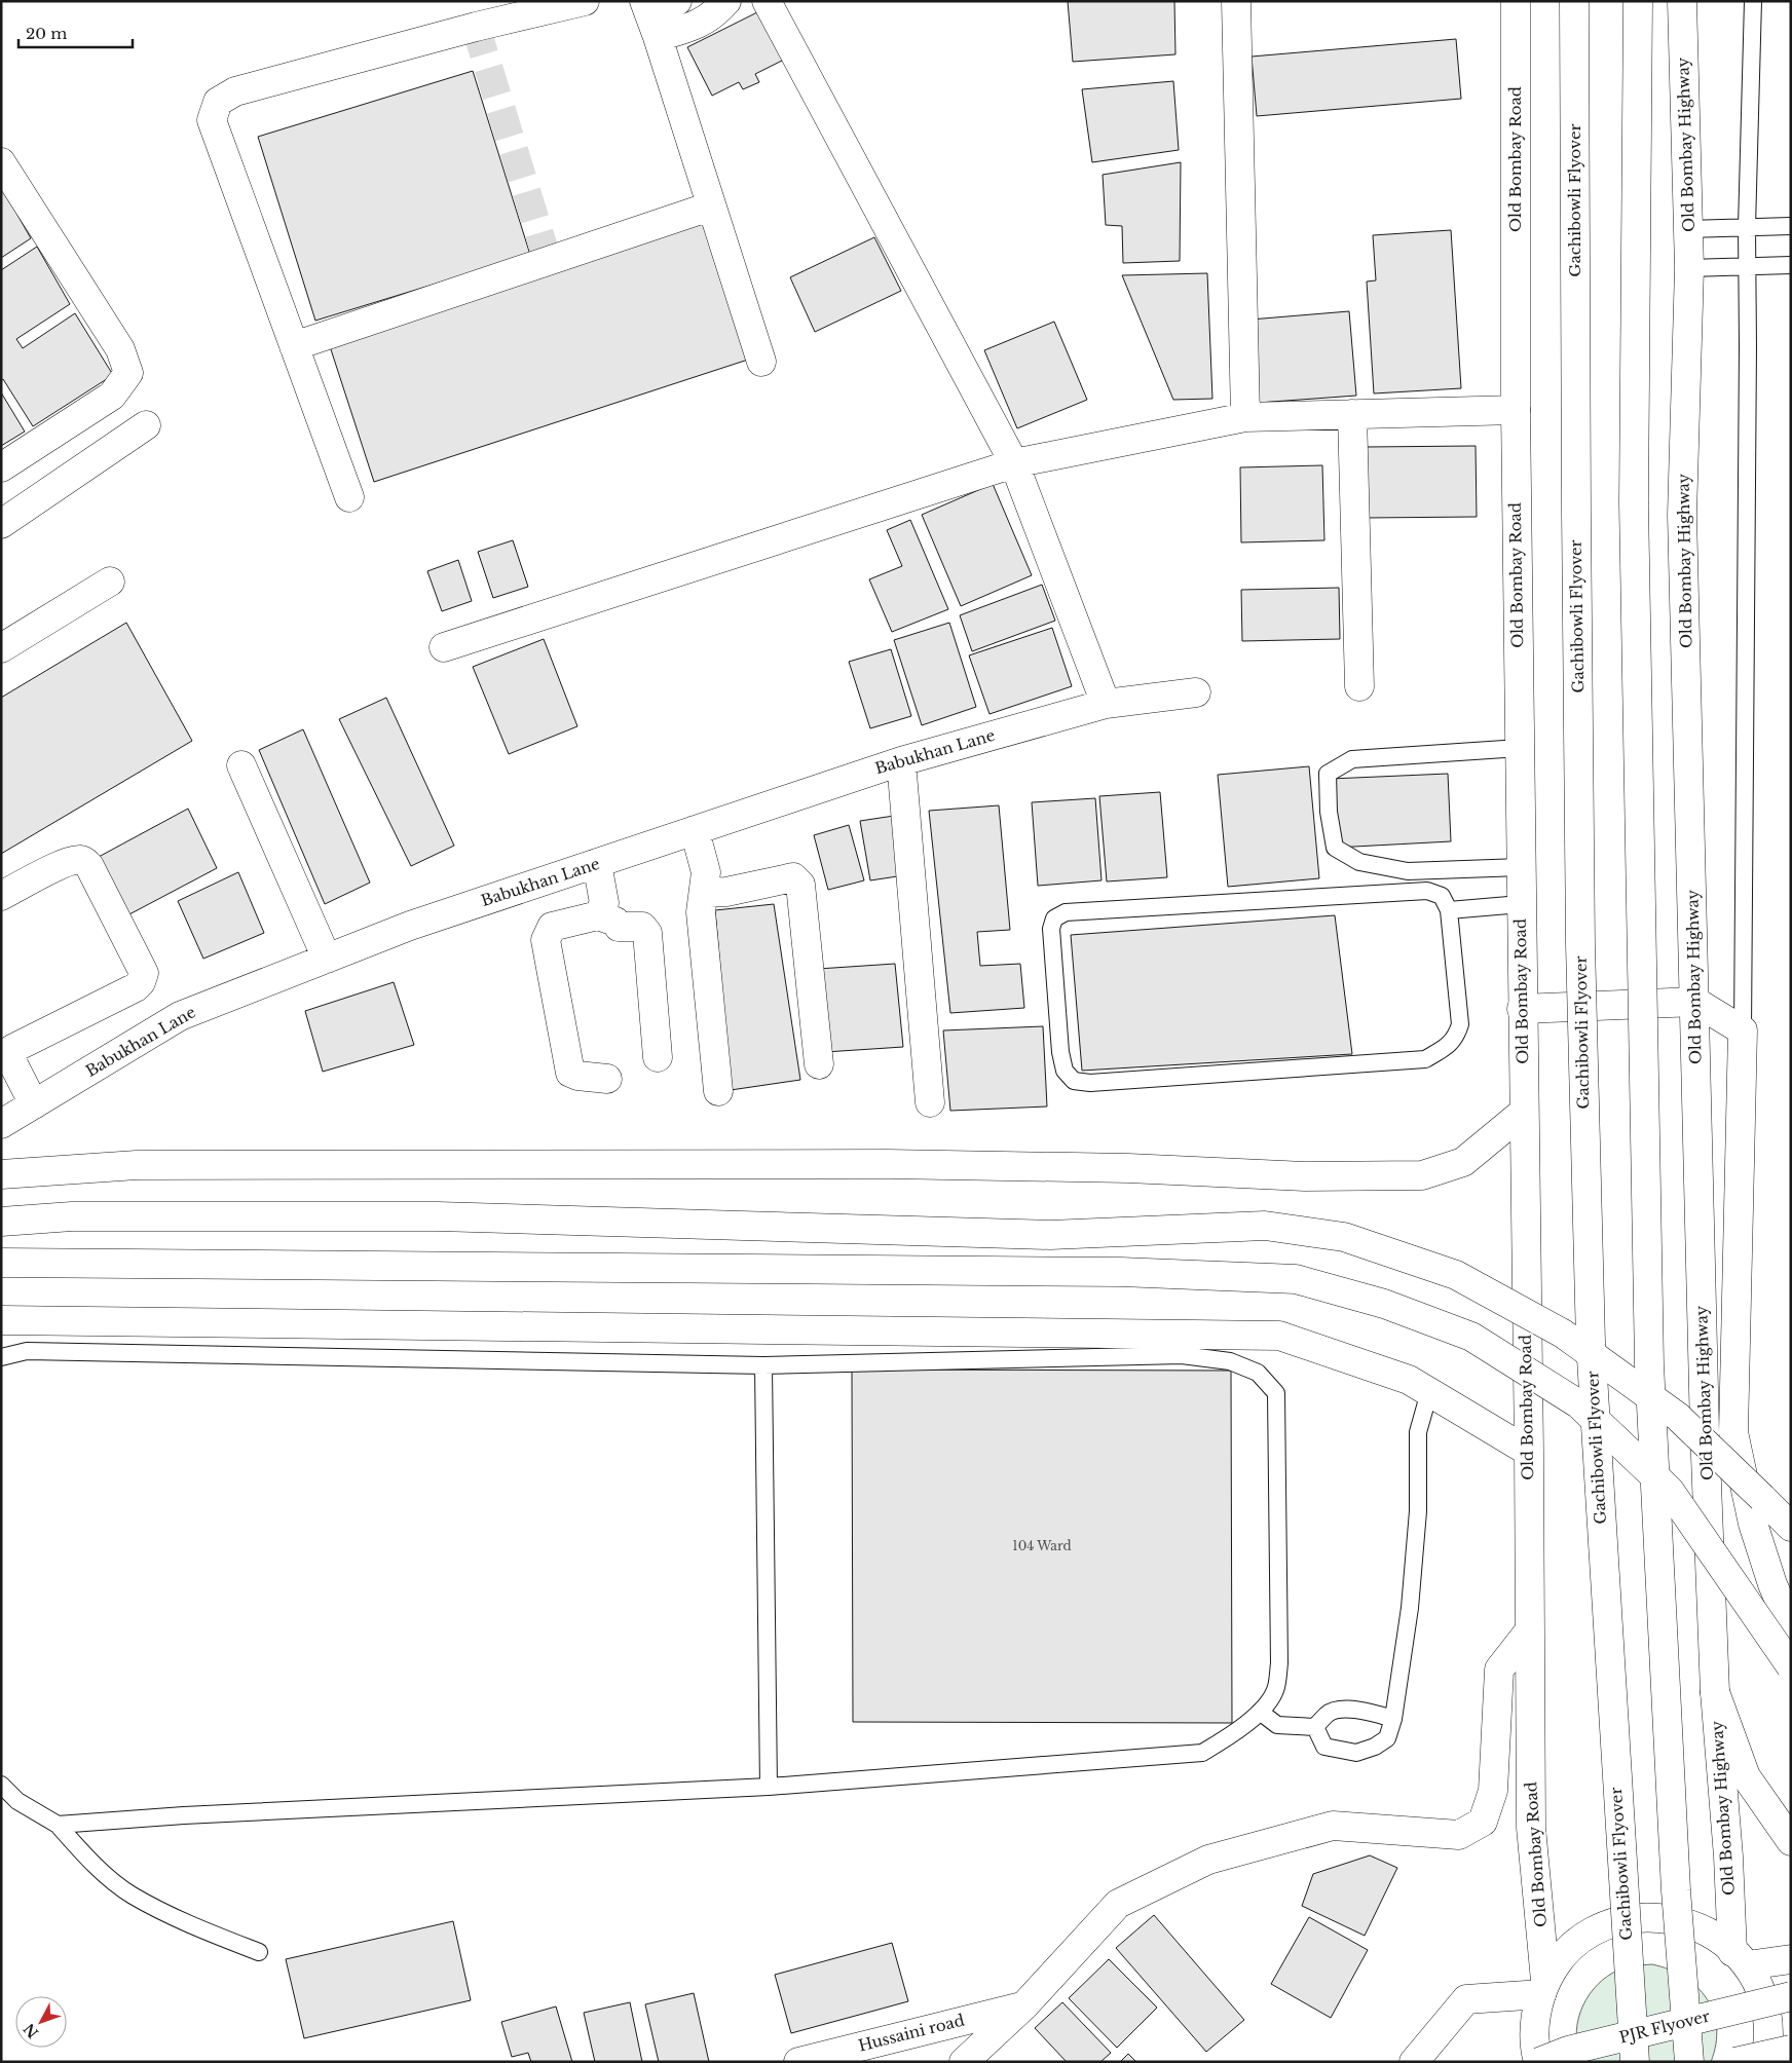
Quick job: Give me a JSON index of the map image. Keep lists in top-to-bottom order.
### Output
{
  "streets": {
    "main road": [
      "Old Bombay Highway",
      "Old Bombay Road",
      "Gachibowli Flyover",
      "Babukhan Lane",
      "PJR Flyover",
      "Hussaini road"
    ]
  },
  "house_numbers": ["104 Ward"],
  "scale_bar": "20 m",
  "north": "bottom left"
}
